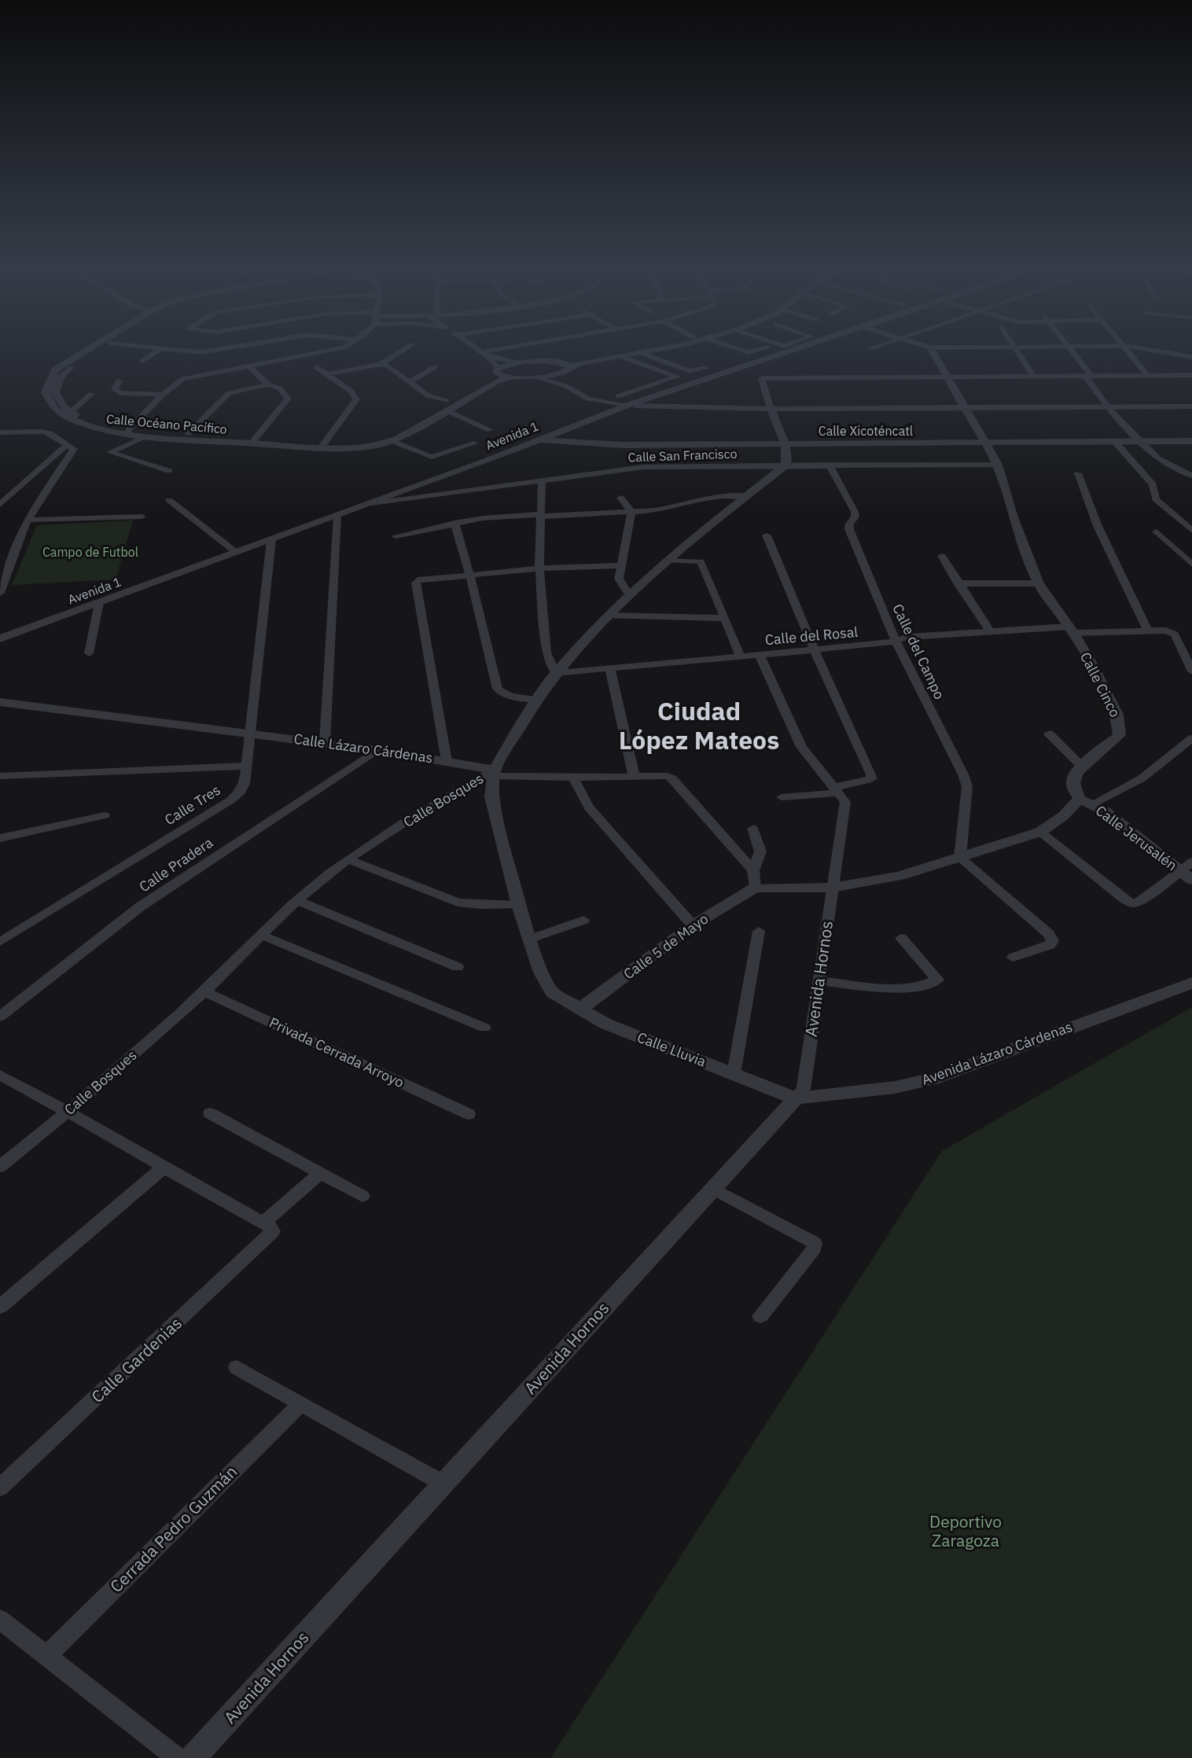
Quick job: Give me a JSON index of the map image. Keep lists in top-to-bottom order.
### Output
{
  "streets": {
    "street": [
      "Calle Océano Pacífico",
      "Calle Xicoténcatl",
      "Avenida 1",
      "Calle San Francisco",
      "Calle del Rosal",
      "Calle del Campo",
      "Calle Cinco",
      "Calle Lázaro Cárdenas",
      "Calle Bosques",
      "Calle Tres",
      "Calle Jerusalén",
      "Calle Pradera",
      "Calle 5 de Mayo",
      "Avenida Hornos",
      "Calle Lluvia",
      "Privada Cerrada Arroyo",
      "Avenida Lázaro Cárdenas",
      "Calle Gardenias",
      "Cerrada Pedro Guzmán"
    ]
  },
  "crossings": [
    ["Calle Xicoténcatl", "Avenida 1"],
    ["Calle Xicoténcatl", "Calle Cinco"],
    ["Avenida 1", "Calle San Francisco"],
    ["Avenida 1", "Calle Tres"],
    ["Calle San Francisco", "Calle del Campo"],
    ["Calle San Francisco", "Calle Cinco"],
    ["Calle San Francisco", "Calle Bosques"],
    ["Calle del Rosal", "Calle del Campo"],
    ["Calle del Rosal", "Calle Cinco"],
    ["Calle del Rosal", "Calle Bosques"],
    ["Calle Lázaro Cárdenas", "Calle Bosques"],
    ["Calle Lázaro Cárdenas", "Calle Tres"],
    ["Calle Lázaro Cárdenas", "Calle Pradera"],
    ["Calle Bosques", "Privada Cerrada Arroyo"],
    ["Calle 5 de Mayo", "Calle Lluvia"],
    ["Avenida Hornos", "Calle Lluvia"],
    ["Avenida Hornos", "Avenida Lázaro Cárdenas"],
    ["Calle Lluvia", "Avenida Lázaro Cárdenas"]
  ],
  "districts": ["Ciudad López Mateos"],
  "parks": ["Campo de Futbol", "Deportivo Zaragoza"]
}
